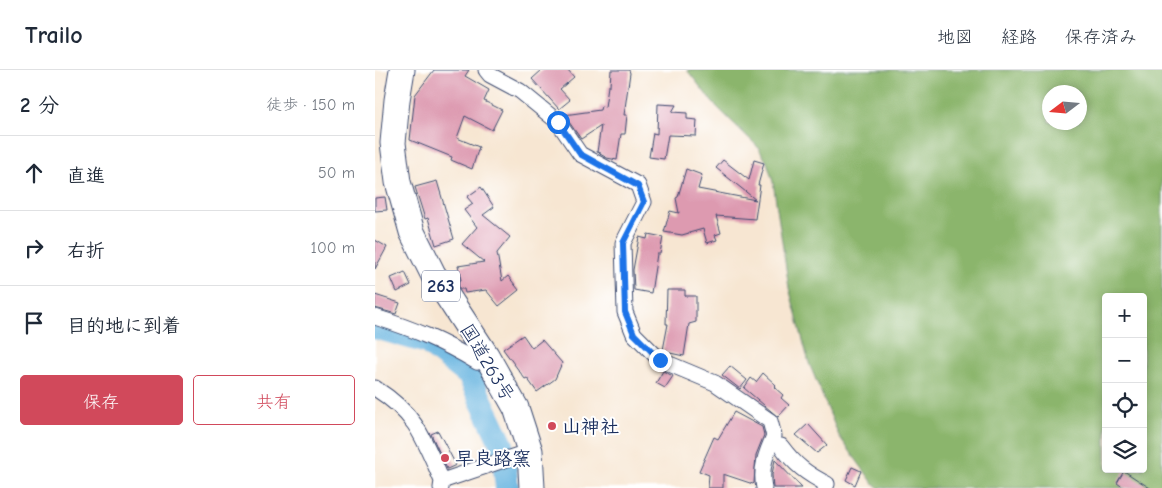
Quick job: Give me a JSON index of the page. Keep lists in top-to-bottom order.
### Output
{
  "streets": {
    "highway": ["263", "国道263号"]
  },
  "places": ["山神社", "早良路窯"],
  "north": "left",
  "page": {
    "header": "Trailo",
    "nav": ["地図", "経路", "保存済み"],
    "heading": ["2 分", "徒歩 · 150 m"],
    "list": [
      ["直進", "50 m"],
      ["右折", "100 m"],
      "目的地に到着"
    ],
    "map_buttons": ["+", "−"],
    "buttons": ["保存", "共有"]
  }
}
